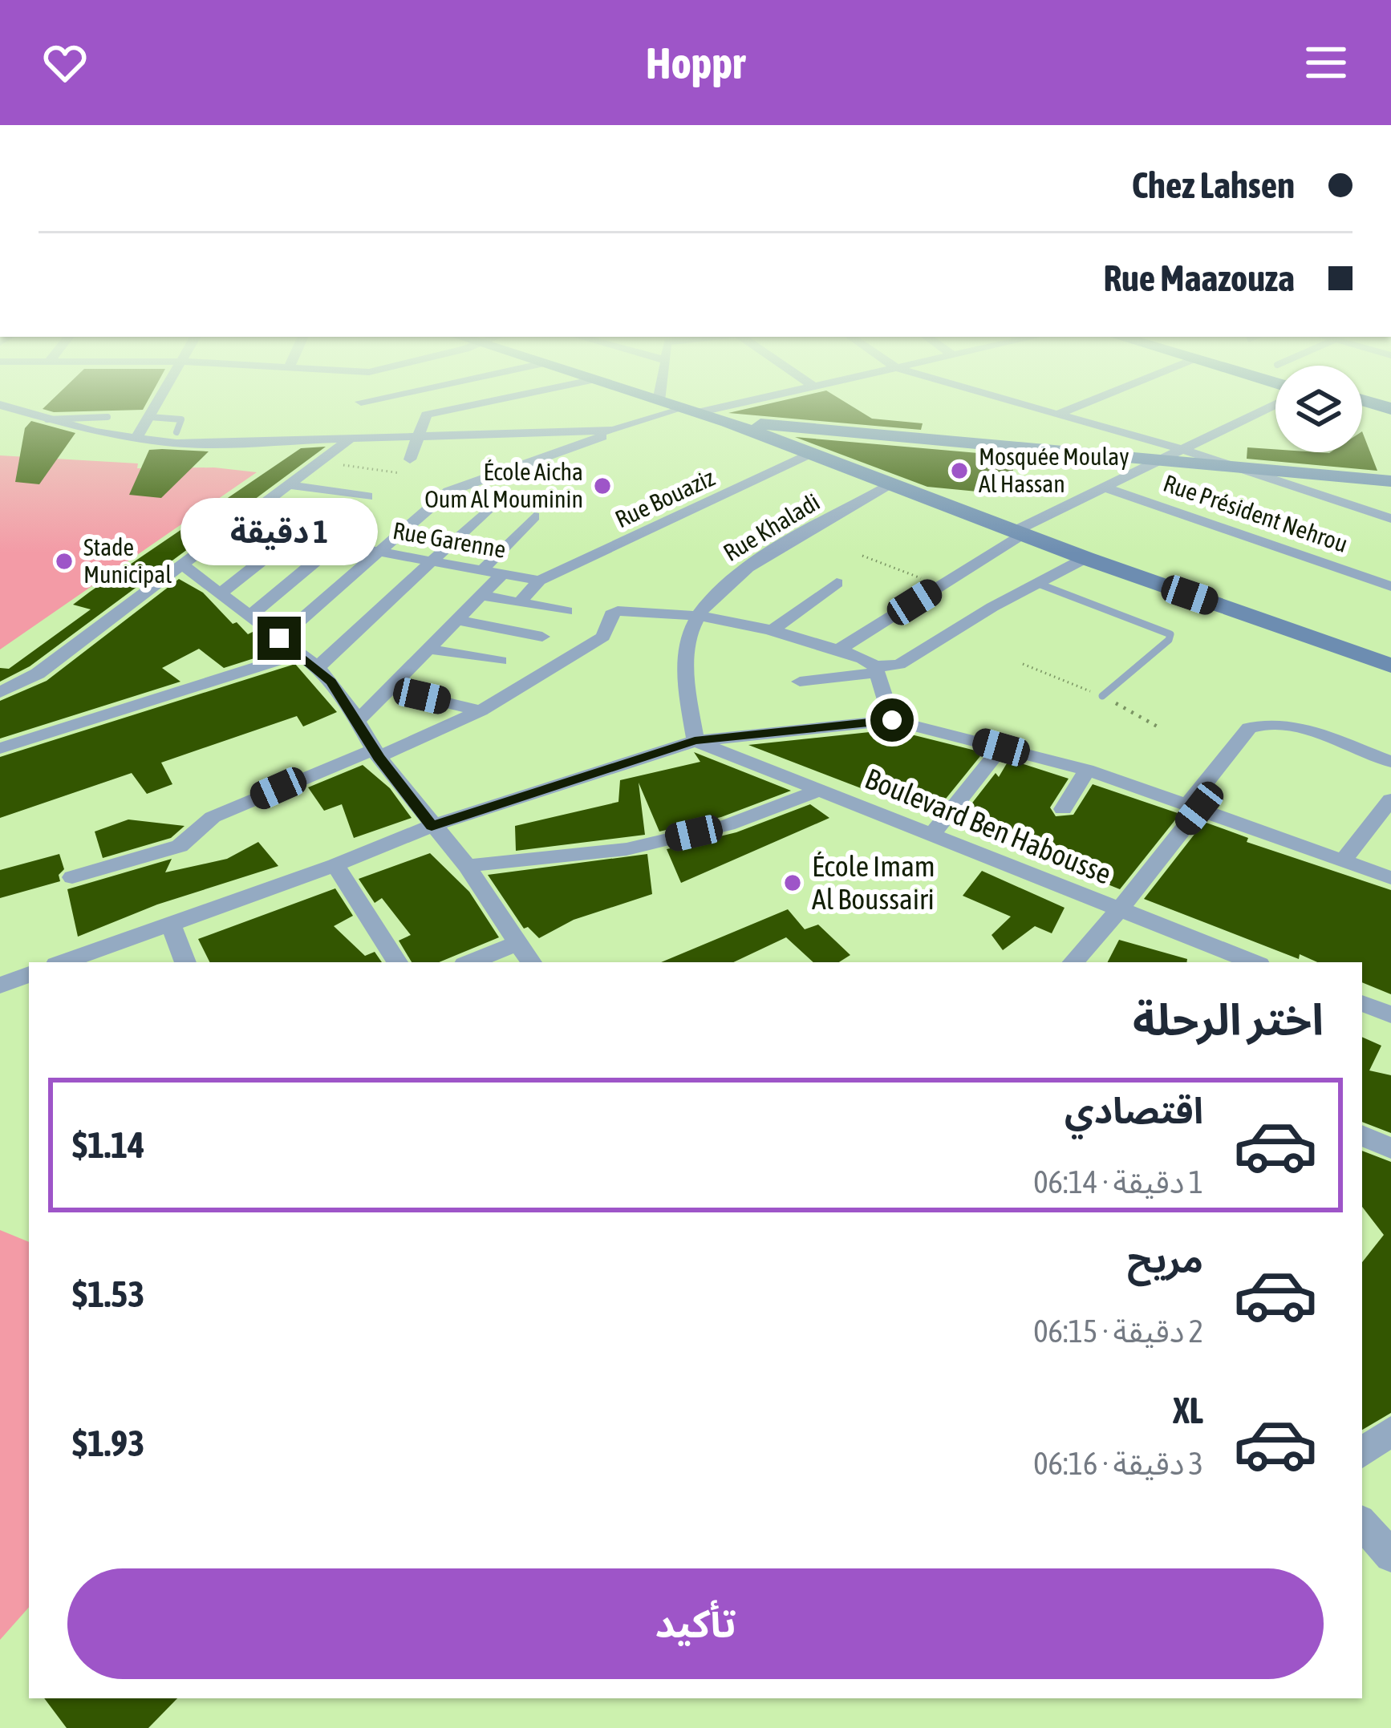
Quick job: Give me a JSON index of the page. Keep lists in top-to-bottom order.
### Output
{
  "streets": {
    "street": [
      "Rue Bouaziz",
      "Rue Président Nehrou",
      "Rue Khaladi",
      "Rue Garenne",
      "Boulevard Ben Habousse"
    ]
  },
  "crossings": [
    ["Rue Bouaziz", "Rue Garenne"]
  ],
  "places": [
    "Mosquée Moulay Al Hassan",
    "École Aicha Oum Al Mouminin",
    "Stade Municipal",
    "École Imam Al Boussairi"
  ],
  "page": {
    "header": "Hoppr",
    "banner": ["Chez Lahsen", "Rue Maazouza"],
    "bubble": "1 دقيقة",
    "heading": "اختر الرحلة",
    "list": [
      {
        "name": "اقتصادي",
        "note": "1 دقيقة · 06:14",
        "value": "$1.14"
      },
      {
        "name": "مريح",
        "note": "2 دقيقة · 06:15",
        "value": "$1.53"
      },
      {
        "name": "XL",
        "note": "3 دقيقة · 06:16",
        "value": "$1.93"
      }
    ],
    "buttons": "تأكيد"
  }
}
